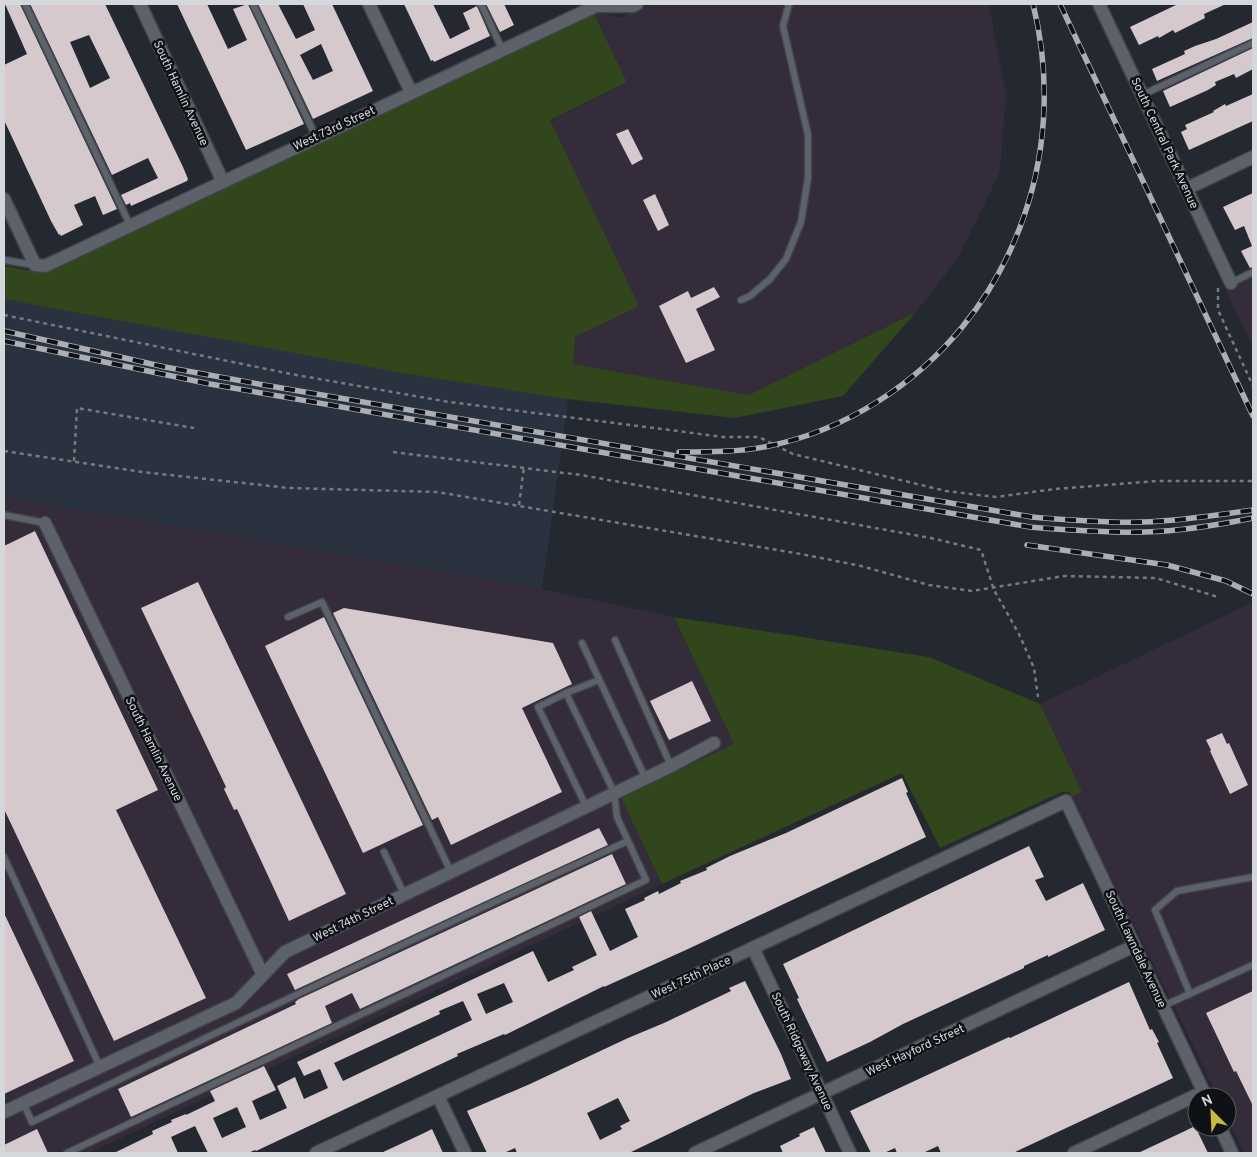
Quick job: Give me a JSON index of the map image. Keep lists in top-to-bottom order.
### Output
{
  "streets": {
    "street": [
      "South Hamlin Avenue",
      "West 73rd Street",
      "South Central Park Avenue",
      "West 74th Street",
      "South Lawndale Avenue",
      "West 75th Place",
      "West Hayford Street",
      "South Ridgeway Avenue"
    ]
  },
  "crossings": [
    ["South Hamlin Avenue", "West 73rd Street"],
    ["South Hamlin Avenue", "West 74th Street"],
    ["South Lawndale Avenue", "West 75th Place"],
    ["South Lawndale Avenue", "West Hayford Street"],
    ["West 75th Place", "South Ridgeway Avenue"],
    ["West Hayford Street", "South Ridgeway Avenue"]
  ],
  "north": "top left"
}
